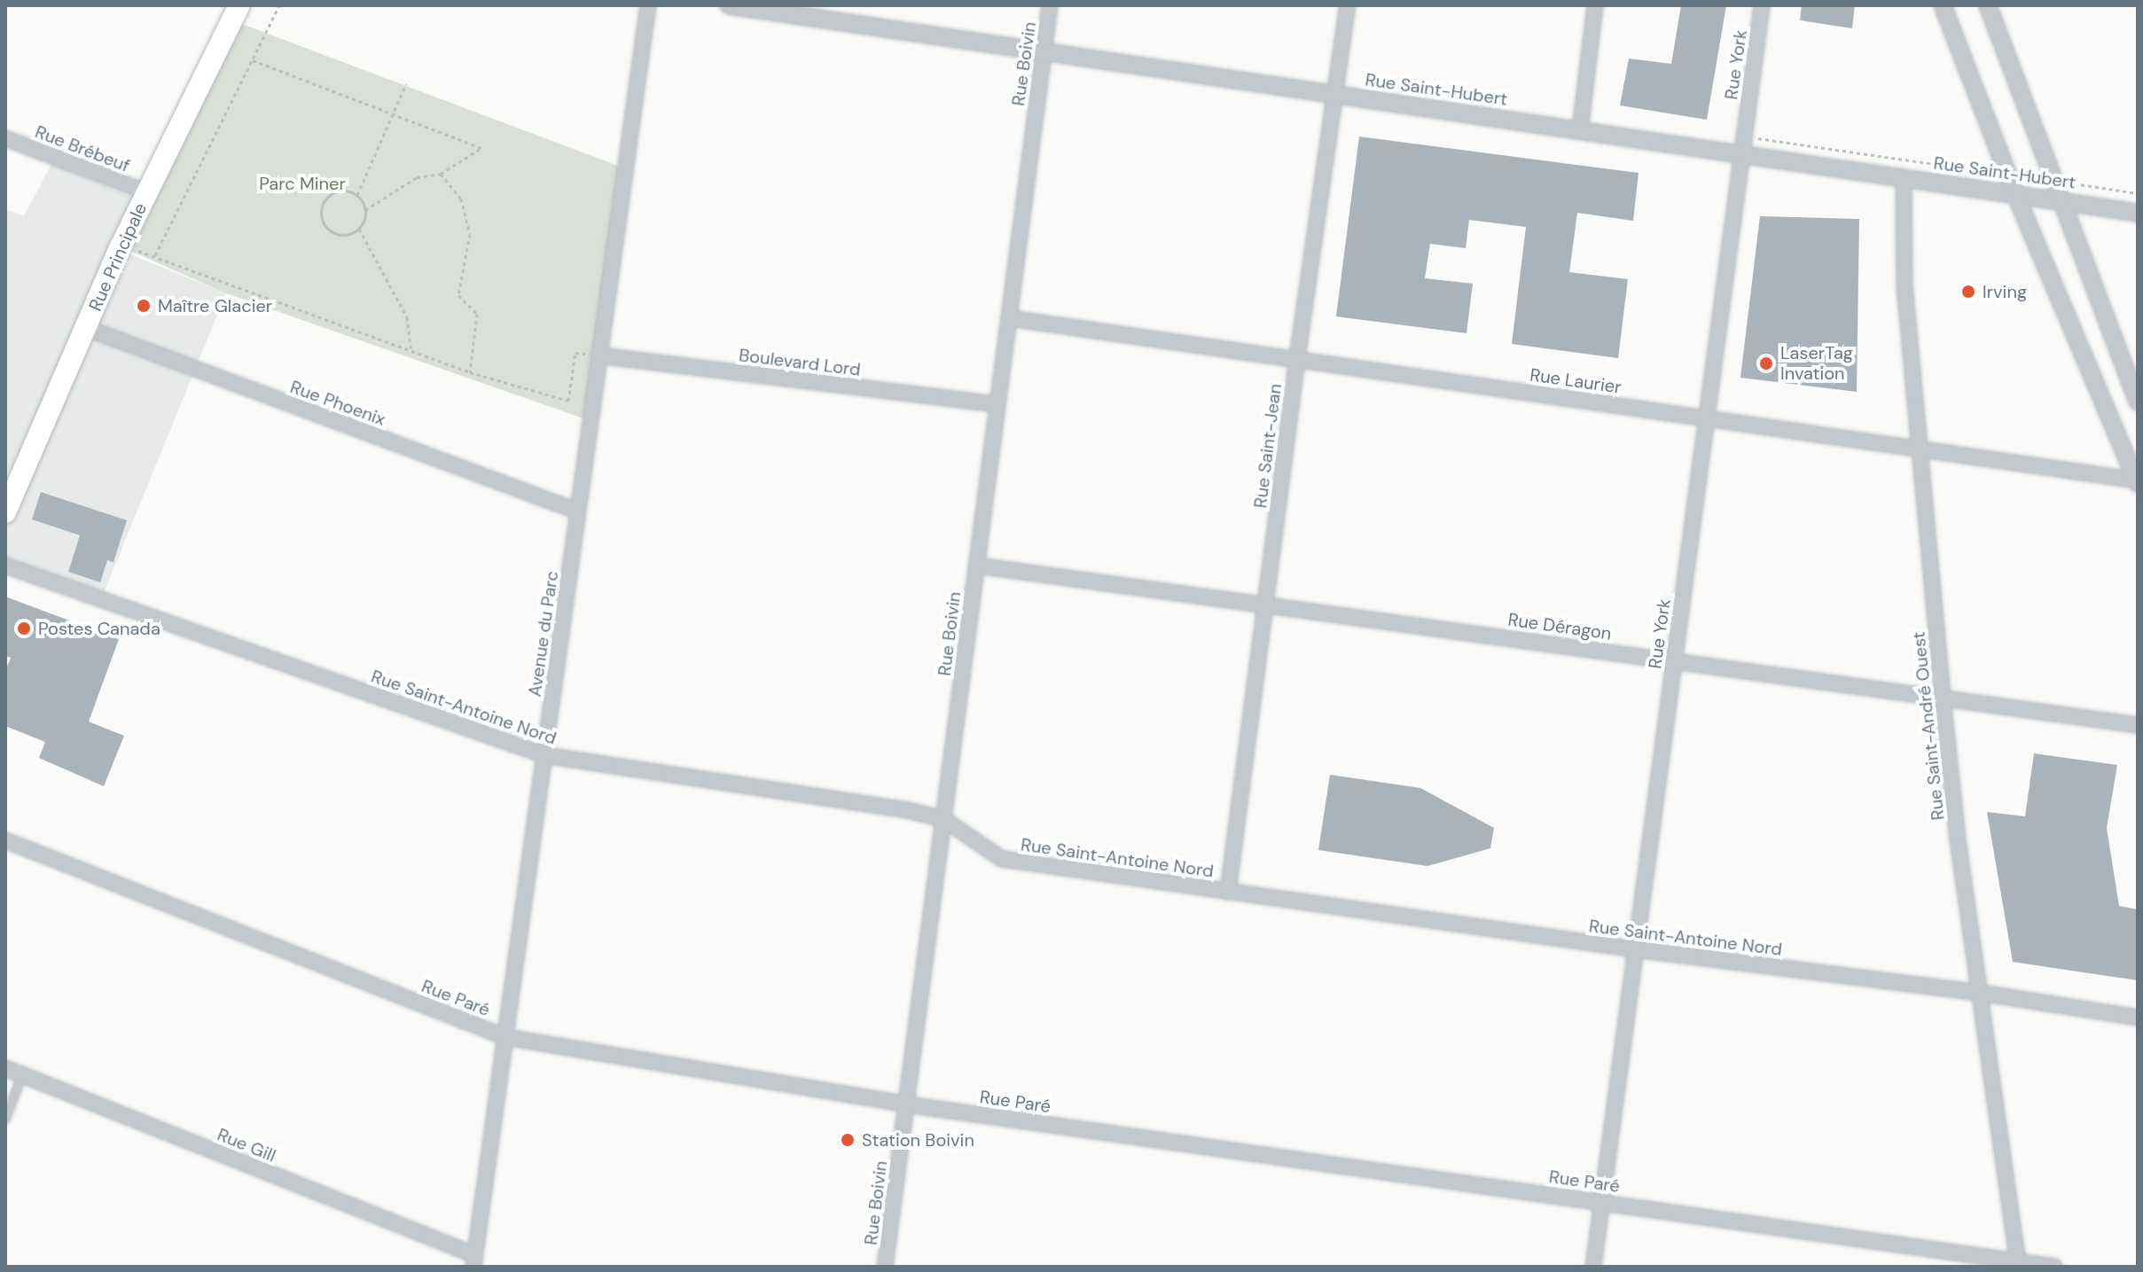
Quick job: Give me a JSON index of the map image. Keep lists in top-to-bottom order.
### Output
{
  "streets": {
    "main road": ["Rue Principale"],
    "street": [
      "Rue Boivin",
      "Rue York",
      "Rue Saint-Hubert",
      "Rue Brébeuf",
      "Boulevard Lord",
      "Rue Laurier",
      "Rue Phoenix",
      "Rue Saint-Jean",
      "Rue Déragon",
      "Avenue du Parc",
      "Rue Saint-Antoine Nord",
      "Rue Saint-André Ouest",
      "Rue Paré",
      "Rue Gill"
    ]
  },
  "crossings": [
    ["Rue Boivin", "Rue Saint-Hubert"],
    ["Rue Boivin", "Boulevard Lord"],
    ["Rue Boivin", "Rue Laurier"],
    ["Rue Boivin", "Rue Déragon"],
    ["Rue Boivin", "Rue Saint-Antoine Nord"],
    ["Rue Boivin", "Rue Paré"],
    ["Rue York", "Rue Saint-Hubert"],
    ["Rue York", "Rue Laurier"],
    ["Rue York", "Rue Déragon"],
    ["Rue York", "Rue Saint-Antoine Nord"],
    ["Rue York", "Rue Paré"],
    ["Rue Saint-Hubert", "Rue Saint-Jean"],
    ["Rue Saint-Hubert", "Rue Saint-André Ouest"],
    ["Rue Brébeuf", "Rue Principale"],
    ["Rue Principale", "Rue Phoenix"],
    ["Boulevard Lord", "Avenue du Parc"],
    ["Rue Laurier", "Rue Saint-Jean"],
    ["Rue Laurier", "Rue Saint-André Ouest"],
    ["Rue Phoenix", "Avenue du Parc"],
    ["Rue Saint-Jean", "Rue Déragon"],
    ["Rue Saint-Jean", "Rue Saint-Antoine Nord"],
    ["Rue Déragon", "Rue Saint-André Ouest"],
    ["Avenue du Parc", "Rue Saint-Antoine Nord"],
    ["Avenue du Parc", "Rue Paré"],
    ["Avenue du Parc", "Rue Gill"],
    ["Rue Saint-Antoine Nord", "Rue Saint-André Ouest"],
    ["Rue Saint-André Ouest", "Rue Paré"]
  ],
  "parks": ["Parc Miner"],
  "places": [
    "Irving",
    "Maître Glacier",
    "LaserTag Invation",
    "Postes Canada",
    "Station Boivin"
  ]
}
